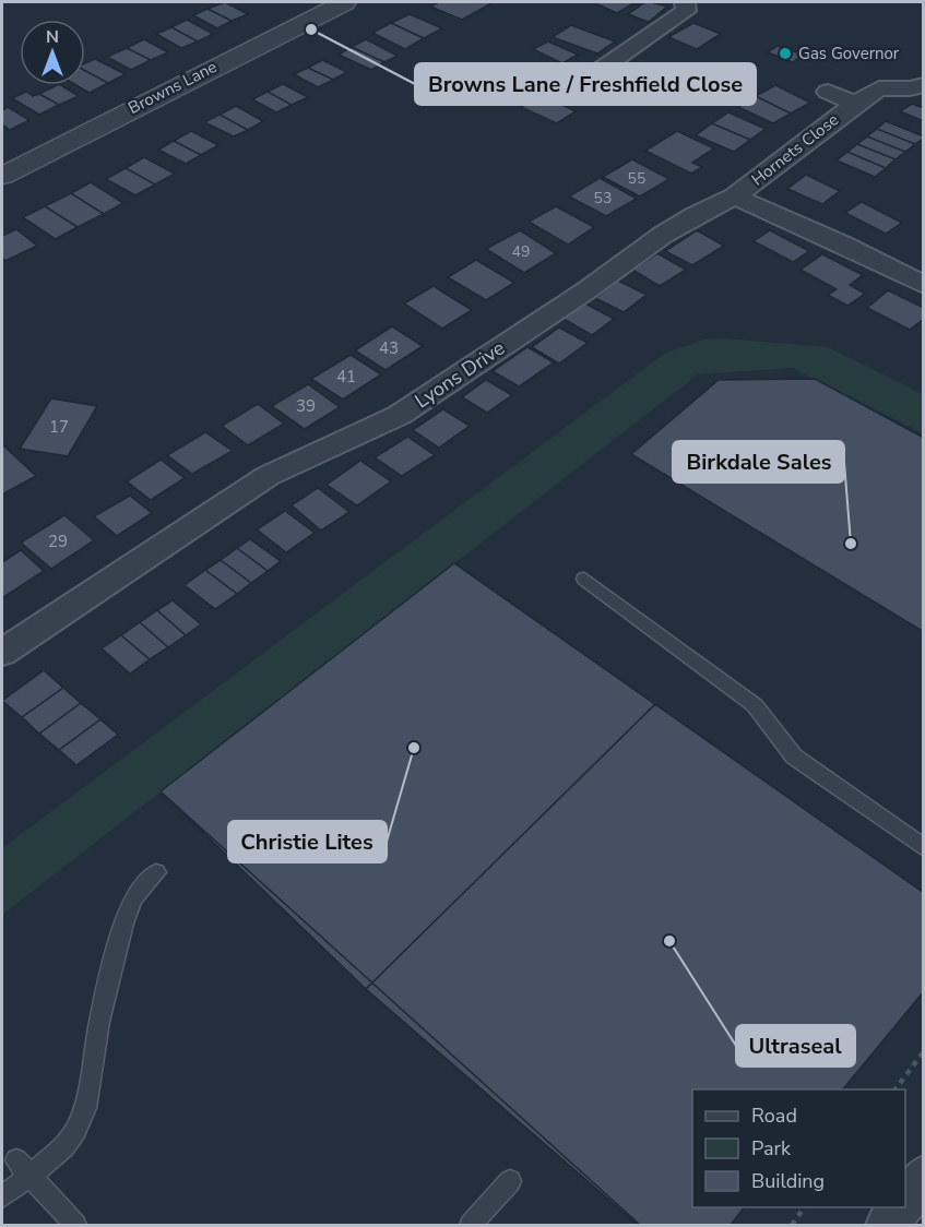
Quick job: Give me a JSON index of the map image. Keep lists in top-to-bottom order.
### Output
{
  "streets": {
    "street": ["Browns Lane", "Hornets Close", "Lyons Drive"]
  },
  "crossings": [
    ["Hornets Close", "Lyons Drive"]
  ],
  "places": [
    "Browns Lane / Freshfield Close",
    "Gas Governor",
    "Birkdale Sales",
    "Christie Lites",
    "Ultraseal"
  ],
  "house_numbers": [
    "55",
    "53",
    "49",
    "43",
    "41",
    "39",
    "17",
    "29"
  ],
  "legend": ["Road", "Park", "Building"],
  "north": "top"
}
